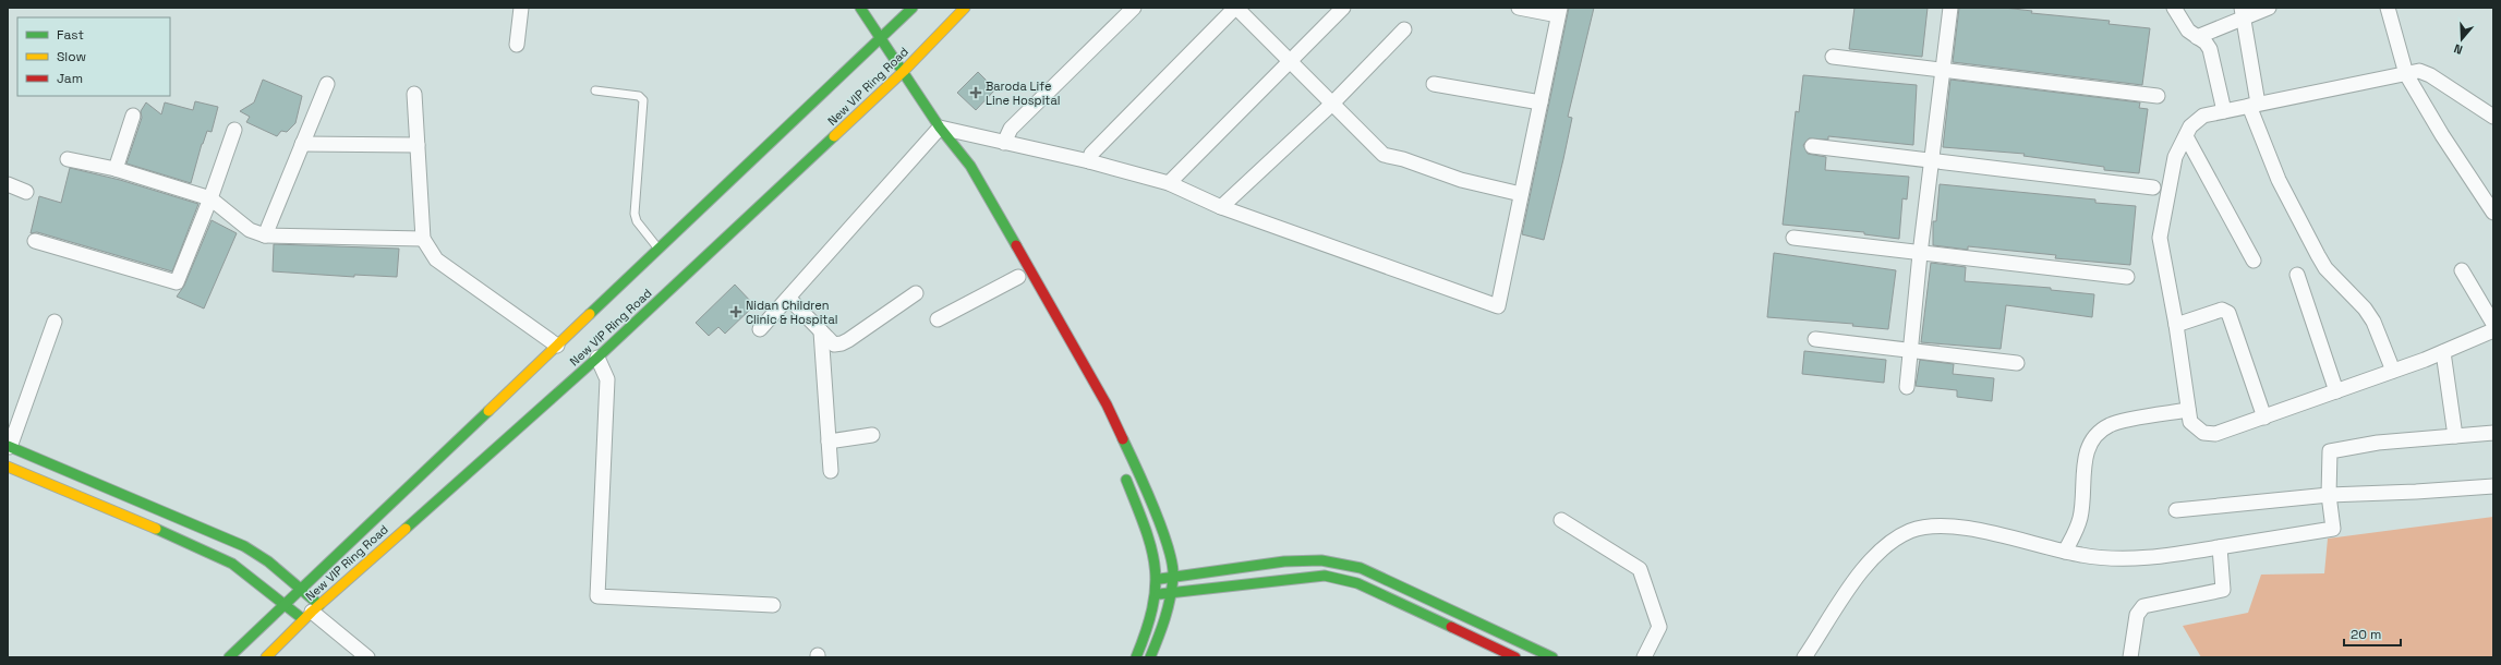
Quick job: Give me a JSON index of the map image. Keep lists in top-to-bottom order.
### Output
{
  "streets": {
    "street": ["New VIP Ring Road"]
  },
  "places": {
    "health": ["Baroda Life Line Hospital", "Nidan Children Clinic & Hospital"]
  },
  "legend": ["Fast", "Slow", "Jam"],
  "scale_bar": "20 m",
  "north": "bottom"
}
